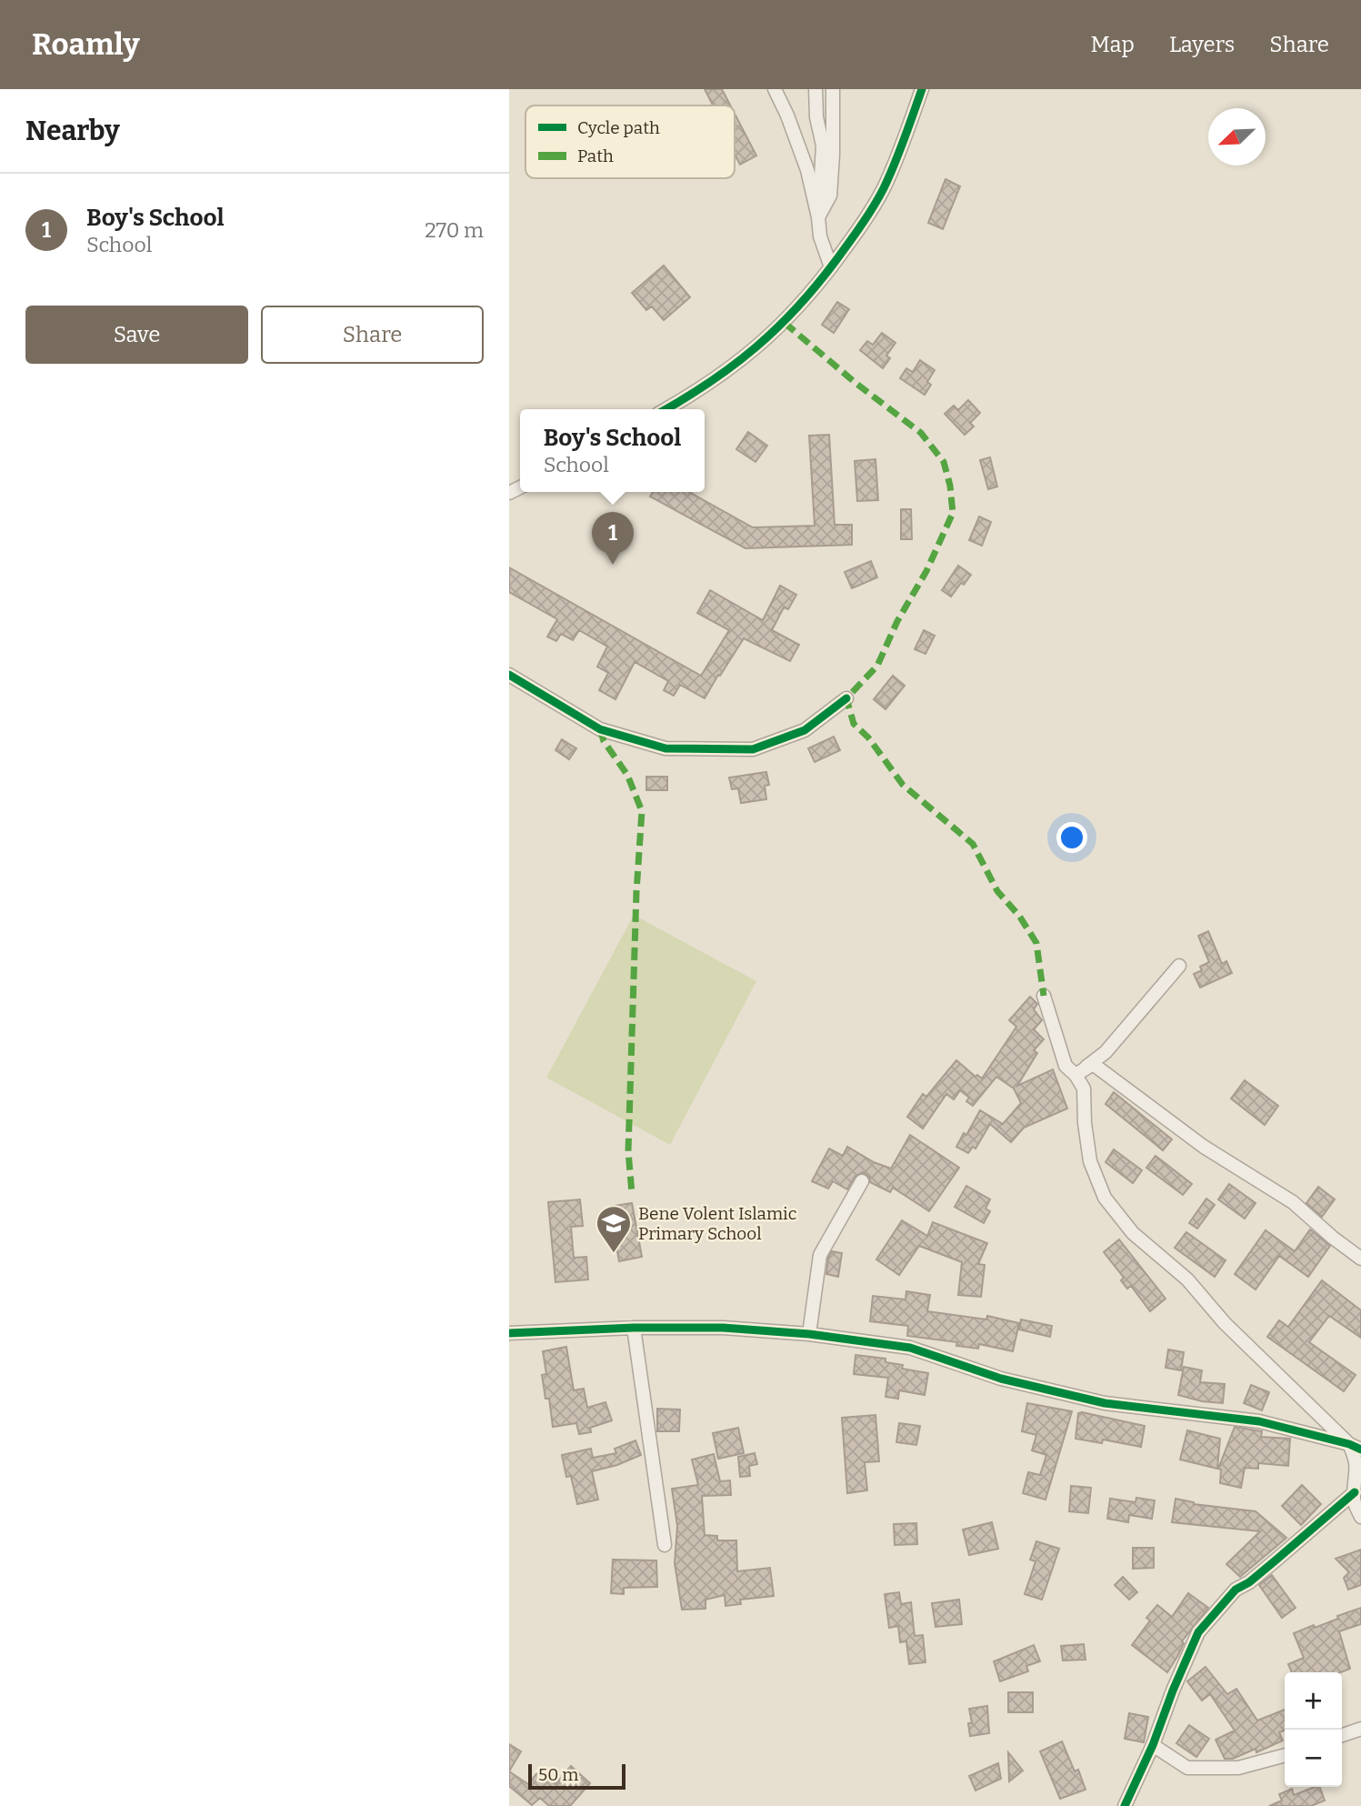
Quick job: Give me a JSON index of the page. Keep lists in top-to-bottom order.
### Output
{
  "places": {
    "school or university": ["Bene Volent Islamic Primary School"]
  },
  "legend": ["Cycle path", "Path"],
  "scale_bar": "50 m",
  "north": "bottom left",
  "page": {
    "header": "Roamly",
    "nav": ["Map", "Layers", "Share"],
    "heading": "Nearby",
    "list": [
      {
        "mark": "1",
        "name": "Boy's School",
        "note": "School",
        "value": "270 m"
      }
    ],
    "buttons": ["Save", "Share"],
    "popup": ["Boy's School", "School"],
    "pins": "1",
    "map_buttons": ["+", "−"],
    "scale": "50 m"
  }
}
